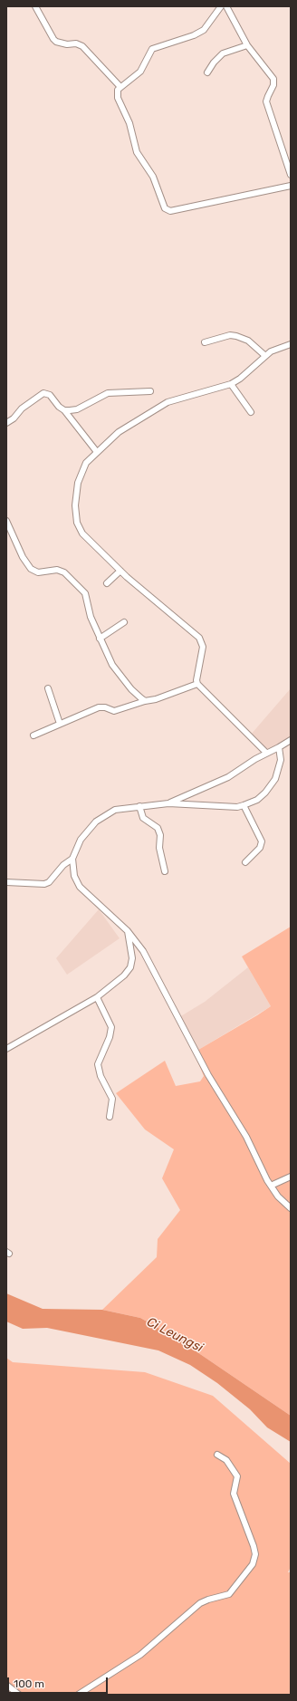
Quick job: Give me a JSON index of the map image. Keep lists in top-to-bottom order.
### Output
{
  "water": ["Ci Leungsi"],
  "scale_bar": "100 m"
}
